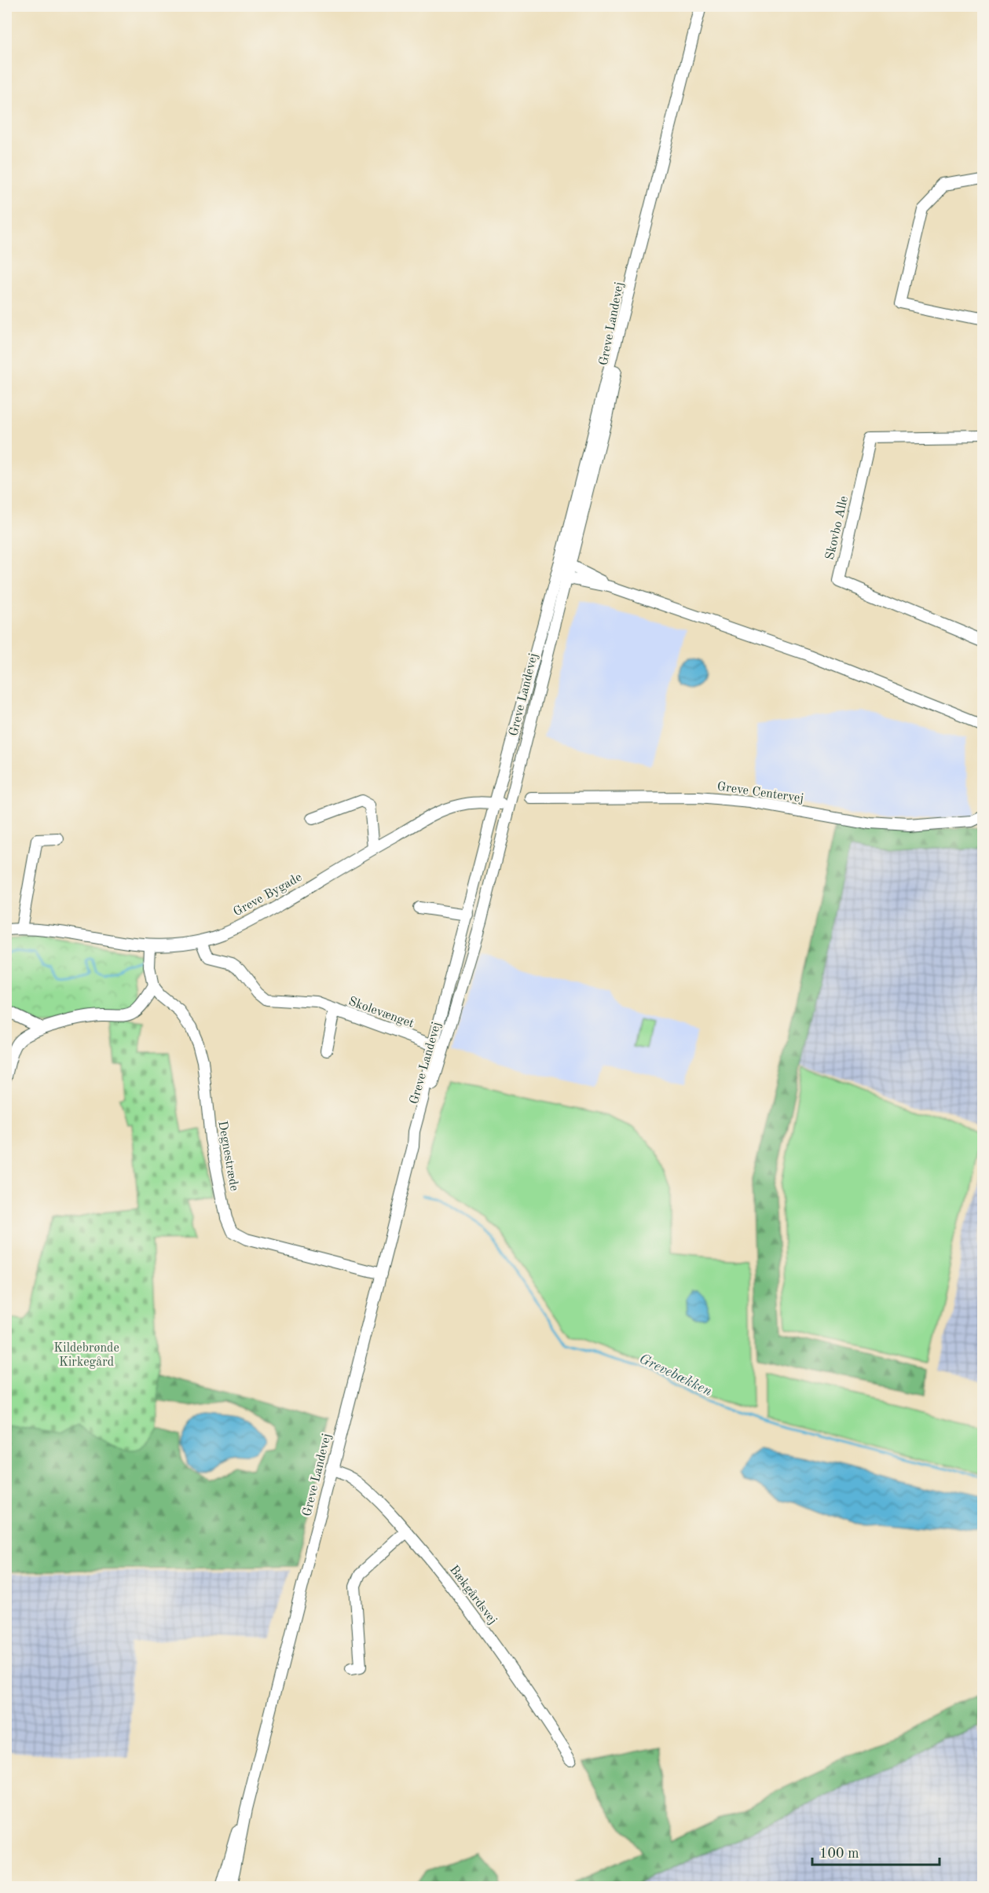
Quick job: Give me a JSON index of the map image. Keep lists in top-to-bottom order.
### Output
{
  "streets": {
    "street": [
      "Greve Landevej",
      "Skovbo Alle",
      "Greve Centervej",
      "Greve Bygade",
      "Skolevænget",
      "Degnestræde",
      "Bækgårdsvej"
    ]
  },
  "crossings": [
    ["Greve Landevej", "Greve Bygade"],
    ["Greve Landevej", "Skolevænget"],
    ["Greve Landevej", "Degnestræde"],
    ["Greve Landevej", "Bækgårdsvej"],
    ["Greve Bygade", "Skolevænget"]
  ],
  "water": ["Grevebækken"],
  "parks": ["Kildebrønde Kirkegård"],
  "scale_bar": "100 m"
}
